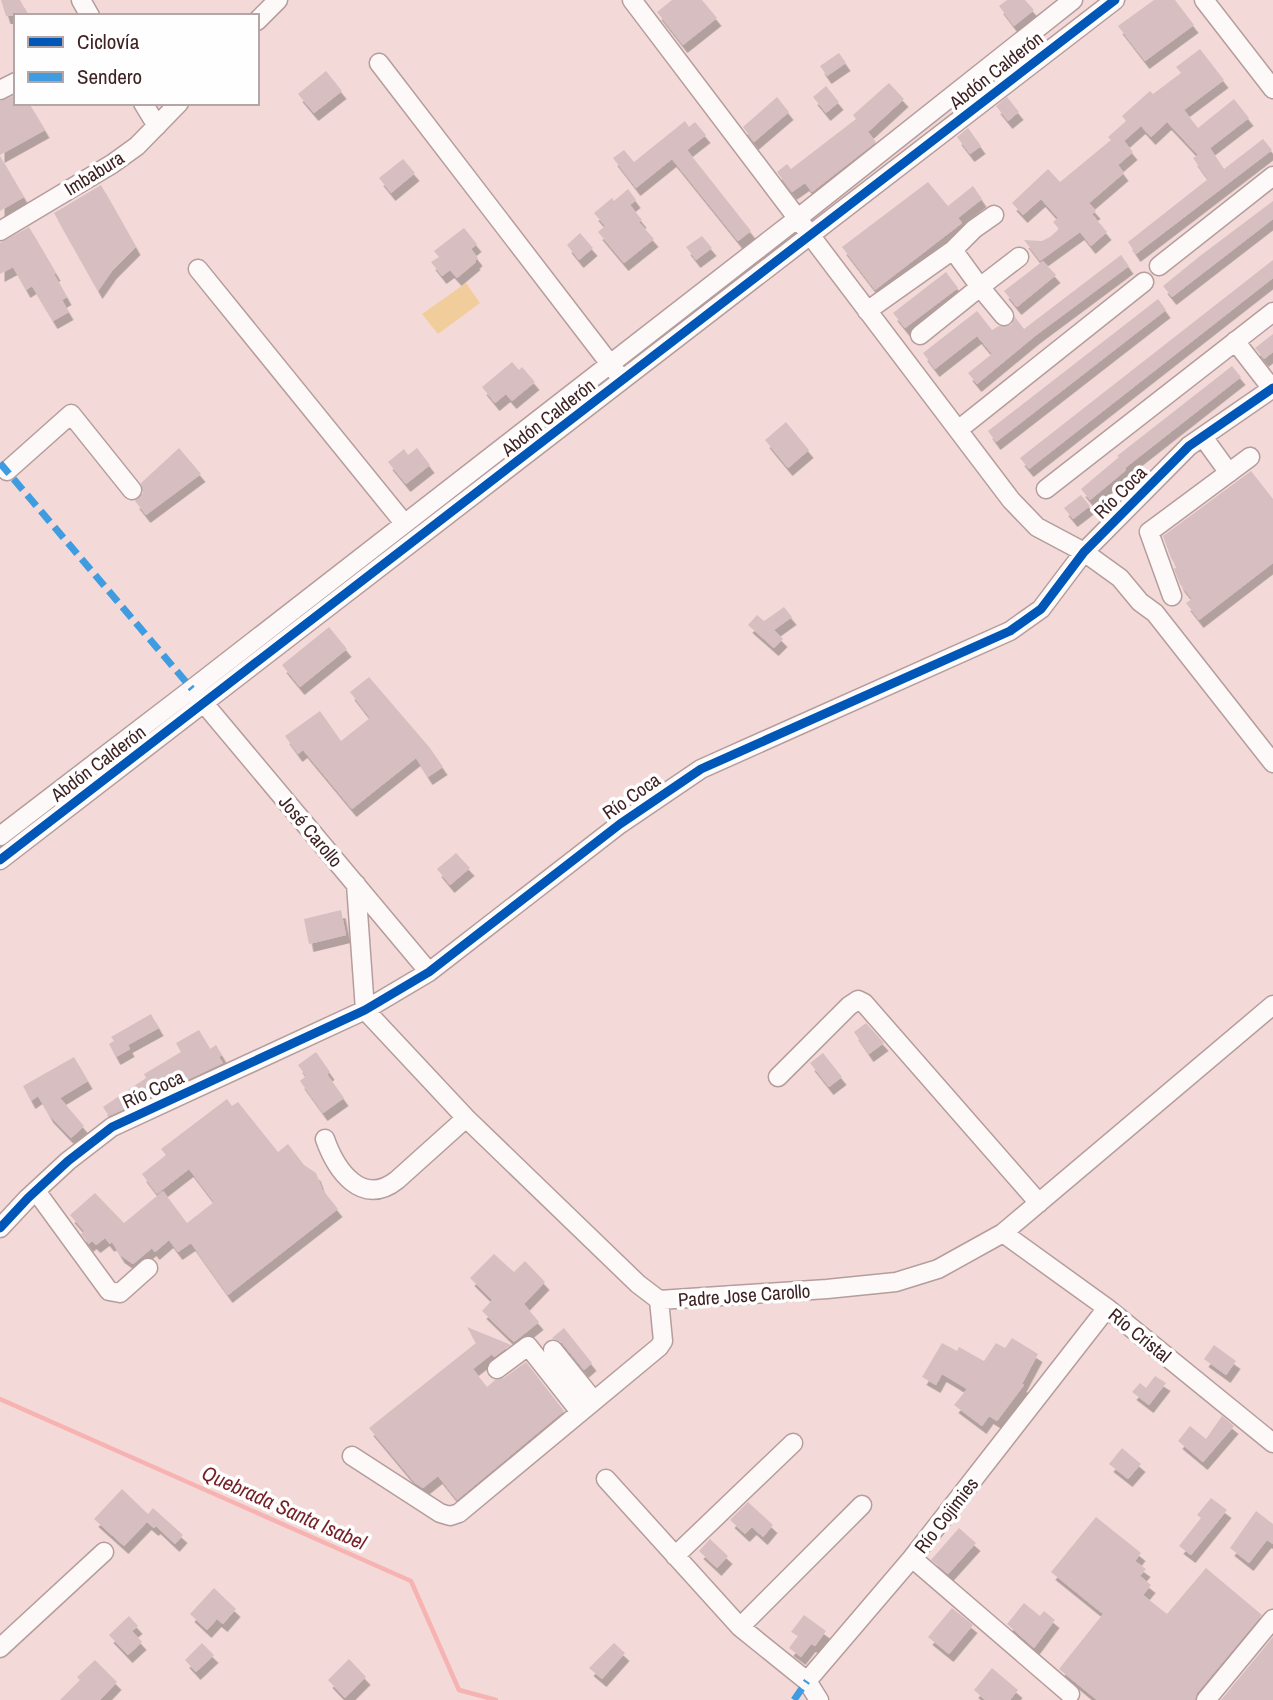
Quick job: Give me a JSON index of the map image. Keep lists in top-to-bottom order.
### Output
{
  "streets": {
    "street": [
      "Abdón Calderón",
      "Imbabura",
      "Río Coca",
      "José Carollo",
      "Padre Jose Carollo",
      "Río Cristal",
      "Río Cojimies"
    ]
  },
  "crossings": [
    ["Abdón Calderón", "José Carollo"],
    ["Río Coca", "José Carollo"],
    ["Río Coca", "Padre Jose Carollo"],
    ["Padre Jose Carollo", "Río Cristal"],
    ["Río Cristal", "Río Cojimies"]
  ],
  "water": ["Quebrada Santa Isabel"],
  "legend": ["Ciclovía", "Sendero"]
}
